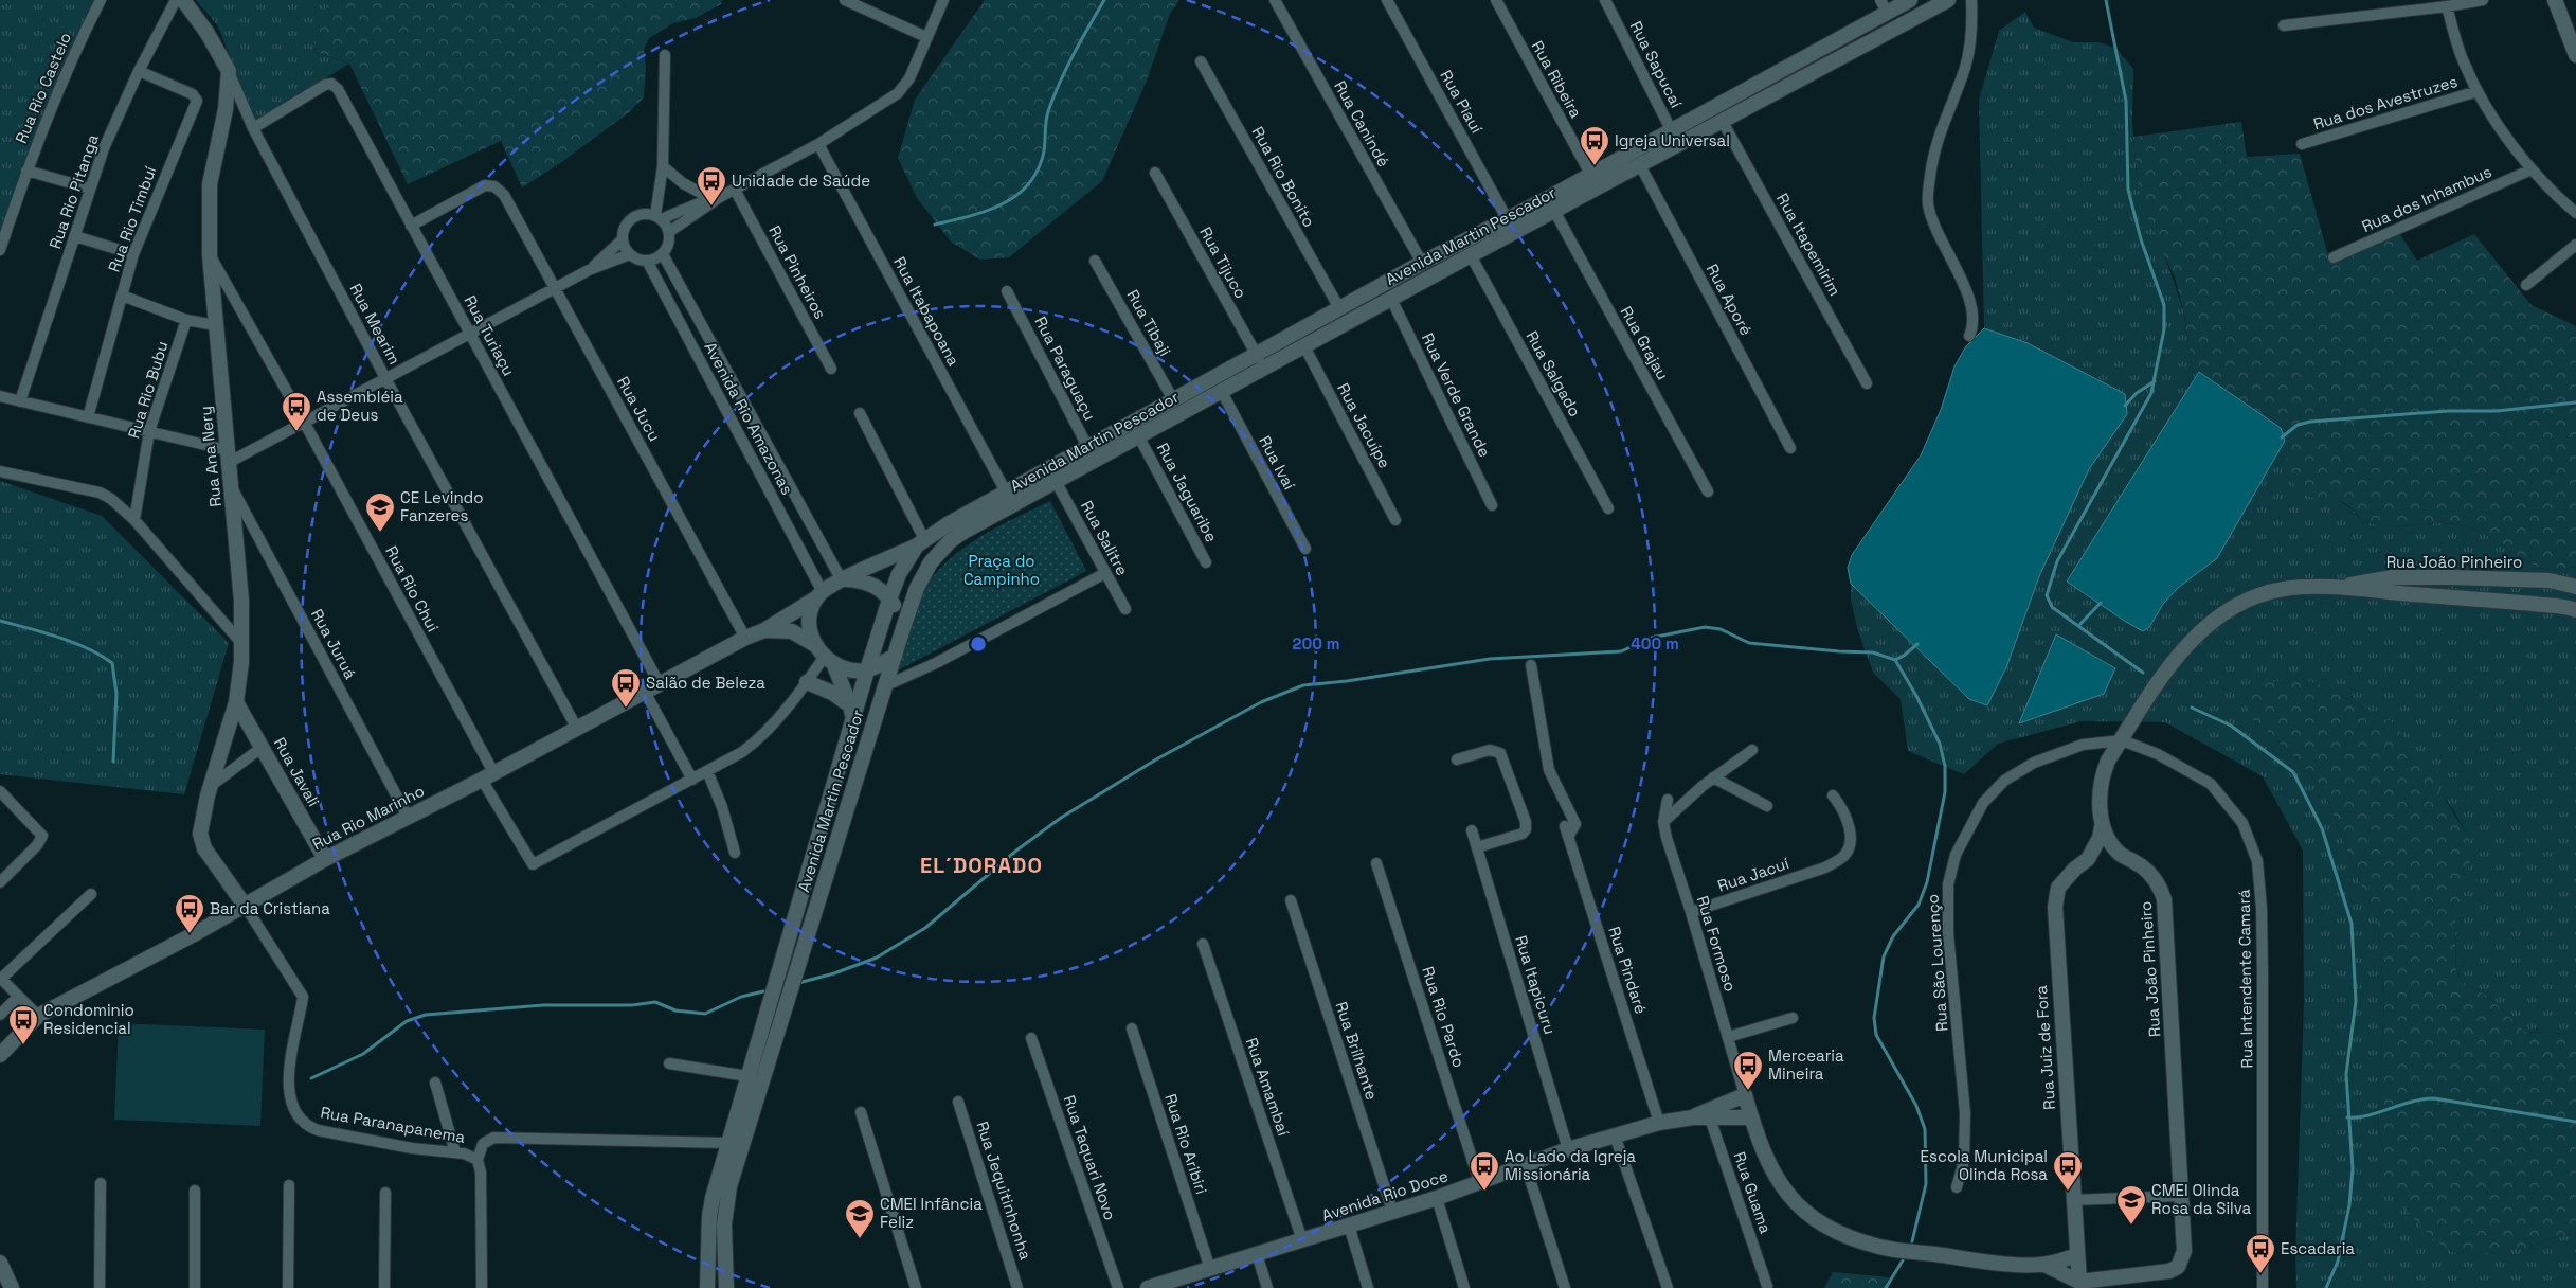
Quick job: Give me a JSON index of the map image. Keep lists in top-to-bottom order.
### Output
{
  "streets": {
    "street": [
      "Rua Sapucaí",
      "Rua Ribeira",
      "Rua Rio Castelo",
      "Rua Piauí",
      "Rua dos Avestruzes",
      "Rua Canindé",
      "Rua Rio Bonito",
      "Rua Rio Pitanga",
      "Rua dos Inhambus",
      "Rua Rio Timbuí",
      "Avenida Martin Pescador",
      "Rua Itapemirim",
      "Rua Tijuco",
      "Rua Pinheiros",
      "Rua Aporé",
      "Rua Itabapoana",
      "Rua Tibaji",
      "Rua Mearim",
      "Rua Turiaçu",
      "Rua Grajau",
      "Rua Paraguaçu",
      "Rua Salgado",
      "Rua Rio Bubu",
      "Rua Verde Grande",
      "Rua Jucu",
      "Avenida Rio Amazonas",
      "Rua Jacuípe",
      "Rua Ana Nery",
      "Rua Ivaí",
      "Rua Jaguaribe",
      "Rua Salitre",
      "Rua João Pinheiro",
      "Rua Rio Chuí",
      "Rua Juruá",
      "Rua Javali",
      "Rua Rio Marinho",
      "Rua Jacuí",
      "Rua Formoso",
      "Rua São Lourenço",
      "Rua Pindaré",
      "Rua Intendente Camará",
      "Rua Itapicuru",
      "Rua Rio Pardo",
      "Rua Juiz de Fora",
      "Rua Brilhante",
      "Rua Amambaí",
      "Rua Paranapanema",
      "Rua Rio Aribiri",
      "Rua Taquari Novo",
      "Rua Jequitinhonha",
      "Rua Guama",
      "Avenida Rio Doce"
    ]
  },
  "crossings": [
    ["Rua Sapucaí", "Avenida Martin Pescador"],
    ["Rua Ribeira", "Avenida Martin Pescador"],
    ["Rua Piauí", "Avenida Martin Pescador"],
    ["Rua Canindé", "Avenida Martin Pescador"],
    ["Rua Rio Bonito", "Avenida Martin Pescador"],
    ["Rua Rio Pitanga", "Rua Rio Timbuí"],
    ["Avenida Martin Pescador", "Rua Itapemirim"],
    ["Avenida Martin Pescador", "Rua Tijuco"],
    ["Avenida Martin Pescador", "Rua Aporé"],
    ["Avenida Martin Pescador", "Rua Itabapoana"],
    ["Avenida Martin Pescador", "Rua Tibaji"],
    ["Avenida Martin Pescador", "Rua Grajau"],
    ["Avenida Martin Pescador", "Rua Paraguaçu"],
    ["Avenida Martin Pescador", "Rua Salgado"],
    ["Avenida Martin Pescador", "Rua Verde Grande"],
    ["Avenida Martin Pescador", "Avenida Rio Amazonas"],
    ["Avenida Martin Pescador", "Rua Jacuípe"],
    ["Avenida Martin Pescador", "Rua Ivaí"],
    ["Avenida Martin Pescador", "Rua Jaguaribe"],
    ["Avenida Martin Pescador", "Rua Salitre"],
    ["Avenida Martin Pescador", "Rua Rio Marinho"],
    ["Rua Mearim", "Rua Turiaçu"],
    ["Rua Mearim", "Rua Ana Nery"],
    ["Rua Mearim", "Rua Rio Marinho"],
    ["Rua Turiaçu", "Rua Jucu"],
    ["Rua Turiaçu", "Rua Rio Marinho"],
    ["Rua Jucu", "Rua Rio Marinho"],
    ["Avenida Rio Amazonas", "Rua Rio Marinho"],
    ["Rua Ana Nery", "Rua Rio Chuí"],
    ["Rua Ana Nery", "Rua Juruá"],
    ["Rua Ana Nery", "Rua Javali"],
    ["Rua Ana Nery", "Rua Rio Marinho"],
    ["Rua Ana Nery", "Rua Paranapanema"],
    ["Rua João Pinheiro", "Rua São Lourenço"],
    ["Rua João Pinheiro", "Rua Intendente Camará"],
    ["Rua João Pinheiro", "Rua Juiz de Fora"],
    ["Rua Rio Chuí", "Rua Rio Marinho"],
    ["Rua Juruá", "Rua Rio Marinho"],
    ["Rua Javali", "Rua Rio Marinho"],
    ["Rua Rio Marinho", "Rua Paranapanema"],
    ["Rua Jacuí", "Rua Formoso"],
    ["Rua Formoso", "Avenida Rio Doce"],
    ["Rua São Lourenço", "Rua Intendente Camará"],
    ["Rua Pindaré", "Avenida Rio Doce"],
    ["Rua Itapicuru", "Avenida Rio Doce"],
    ["Rua Rio Pardo", "Avenida Rio Doce"],
    ["Rua Brilhante", "Avenida Rio Doce"],
    ["Rua Amambaí", "Avenida Rio Doce"],
    ["Rua Rio Aribiri", "Avenida Rio Doce"],
    ["Rua Guama", "Avenida Rio Doce"]
  ],
  "districts": ["EL´DORADO"],
  "parks": ["Praça do Campinho"],
  "places": {
    "bus stop": [
      "Igreja Universal",
      "Unidade de Saúde",
      "Assembléia de Deus",
      "Salão de Beleza",
      "Bar da Cristiana",
      "Condominio Residencial",
      "Mercearia Mineira",
      "Ao Lado da Igreja Missionária",
      "Escola Municipal Olinda Rosa",
      "Escadaria"
    ],
    "school or university": ["CE Levindo Fanzeres", "CMEI Olinda Rosa da Silva", "CMEI Infância Feliz"]
  },
  "rings": ["200 m", "400 m"]
}
